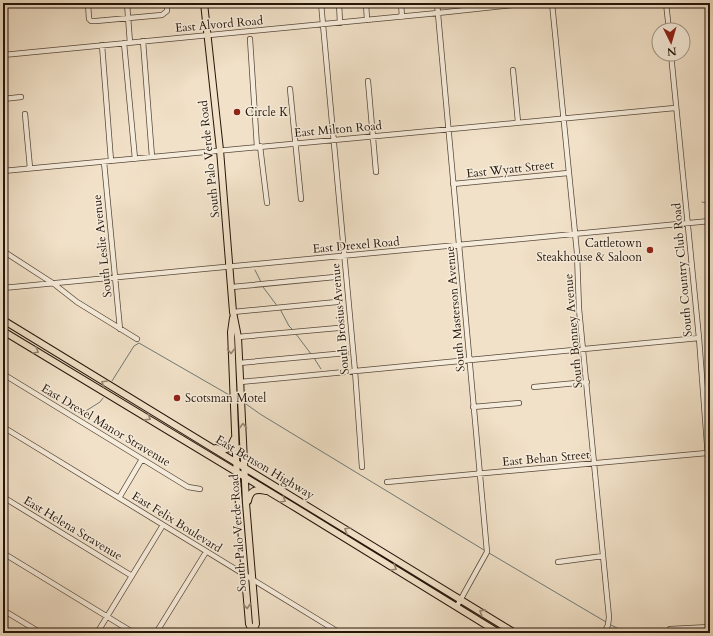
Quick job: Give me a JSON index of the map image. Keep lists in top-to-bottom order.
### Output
{
  "streets": {
    "main road": ["South Palo Verde Road", "East Benson Highway"],
    "street": [
      "East Alvord Road",
      "East Milton Road",
      "East Wyatt Street",
      "East Drexel Road",
      "South Leslie Avenue",
      "South Country Club Road",
      "South Masterson Avenue",
      "South Brosius Avenue",
      "South Bonney Avenue",
      "East Drexel Manor Stravenue",
      "East Behan Street",
      "East Felix Boulevard",
      "East Helena Stravenue"
    ]
  },
  "crossings": [
    ["East Alvord Road", "South Palo Verde Road"],
    ["East Alvord Road", "South Masterson Avenue"],
    ["East Alvord Road", "South Brosius Avenue"],
    ["East Milton Road", "South Palo Verde Road"],
    ["East Milton Road", "South Leslie Avenue"],
    ["East Milton Road", "South Country Club Road"],
    ["East Milton Road", "South Masterson Avenue"],
    ["East Milton Road", "South Brosius Avenue"],
    ["East Milton Road", "South Bonney Avenue"],
    ["South Palo Verde Road", "East Drexel Road"],
    ["South Palo Verde Road", "East Benson Highway"],
    ["South Palo Verde Road", "East Felix Boulevard"],
    ["East Wyatt Street", "South Masterson Avenue"],
    ["East Wyatt Street", "South Bonney Avenue"],
    ["East Drexel Road", "South Leslie Avenue"],
    ["East Drexel Road", "South Country Club Road"],
    ["East Drexel Road", "South Masterson Avenue"],
    ["East Drexel Road", "South Brosius Avenue"],
    ["East Drexel Road", "South Bonney Avenue"],
    ["South Country Club Road", "East Behan Street"],
    ["South Masterson Avenue", "East Behan Street"],
    ["South Masterson Avenue", "East Benson Highway"],
    ["South Bonney Avenue", "East Behan Street"]
  ],
  "places": ["Circle K", "Cattletown Steakhouse & Saloon", "Scotsman Motel"],
  "north": "bottom"
}
